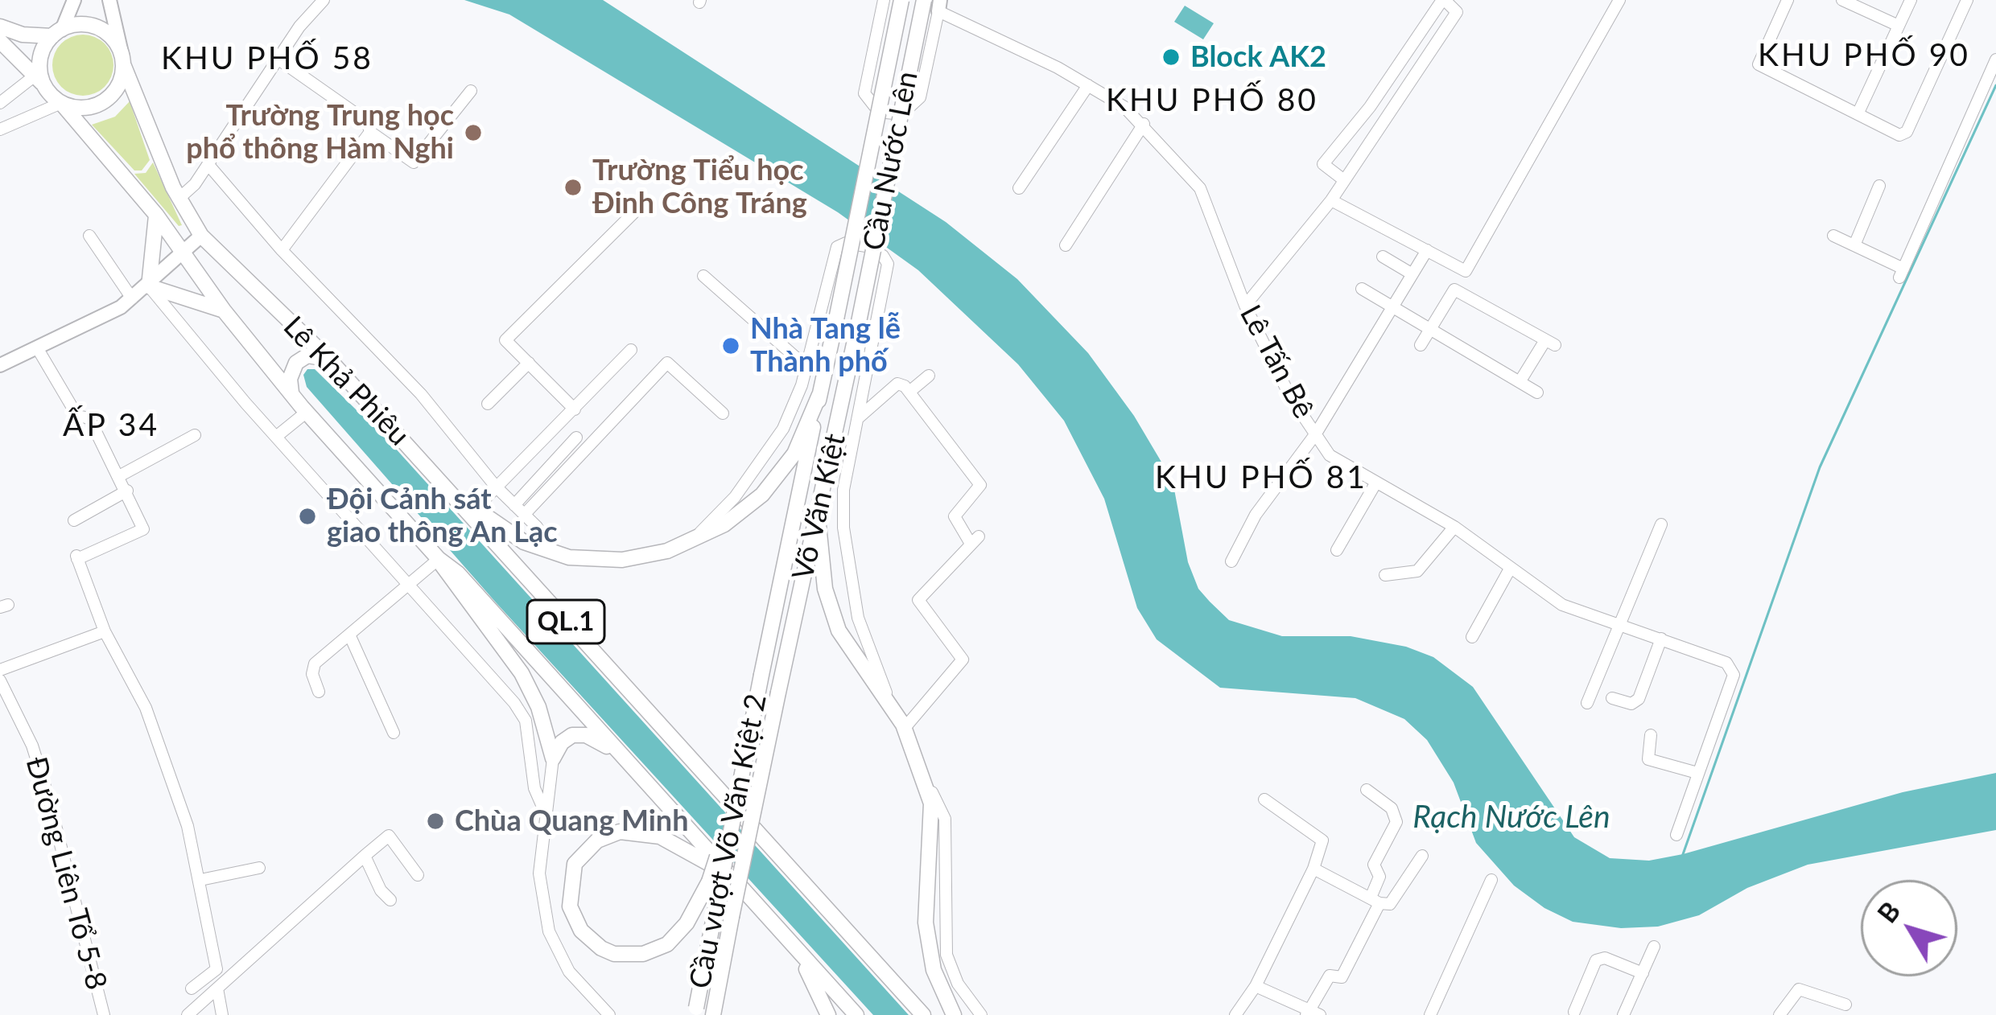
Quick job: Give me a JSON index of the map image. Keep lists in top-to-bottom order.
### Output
{
  "streets": {
    "highway": [
      "Cầu Nước Lên",
      "Lê Khả Phiêu",
      "Võ Văn Kiệt",
      "QL.1",
      "Cầu vượt Võ Văn Kiệt 2"
    ],
    "street": ["Lê Tấn Bê", "Đường Liên Tổ 5-8"]
  },
  "crossings": [
    ["Cầu Nước Lên", "Võ Văn Kiệt"],
    ["Lê Khả Phiêu", "QL.1"],
    ["Võ Văn Kiệt", "Cầu vượt Võ Văn Kiệt 2"]
  ],
  "districts": [
    "KHU PHỐ 90",
    "KHU PHỐ 58",
    "KHU PHỐ 80",
    "ẤP 34",
    "KHU PHỐ 81"
  ],
  "water": ["Rạch Nước Lên"],
  "places": [
    "Block AK2",
    "Trường Trung học phổ thông Hàm Nghi",
    "Trường Tiểu học Đinh Công Tráng",
    "Nhà Tang lễ Thành phố",
    "Đội Cảnh sát giao thông An Lạc",
    "Chùa Quang Minh"
  ],
  "north": "top left"
}
